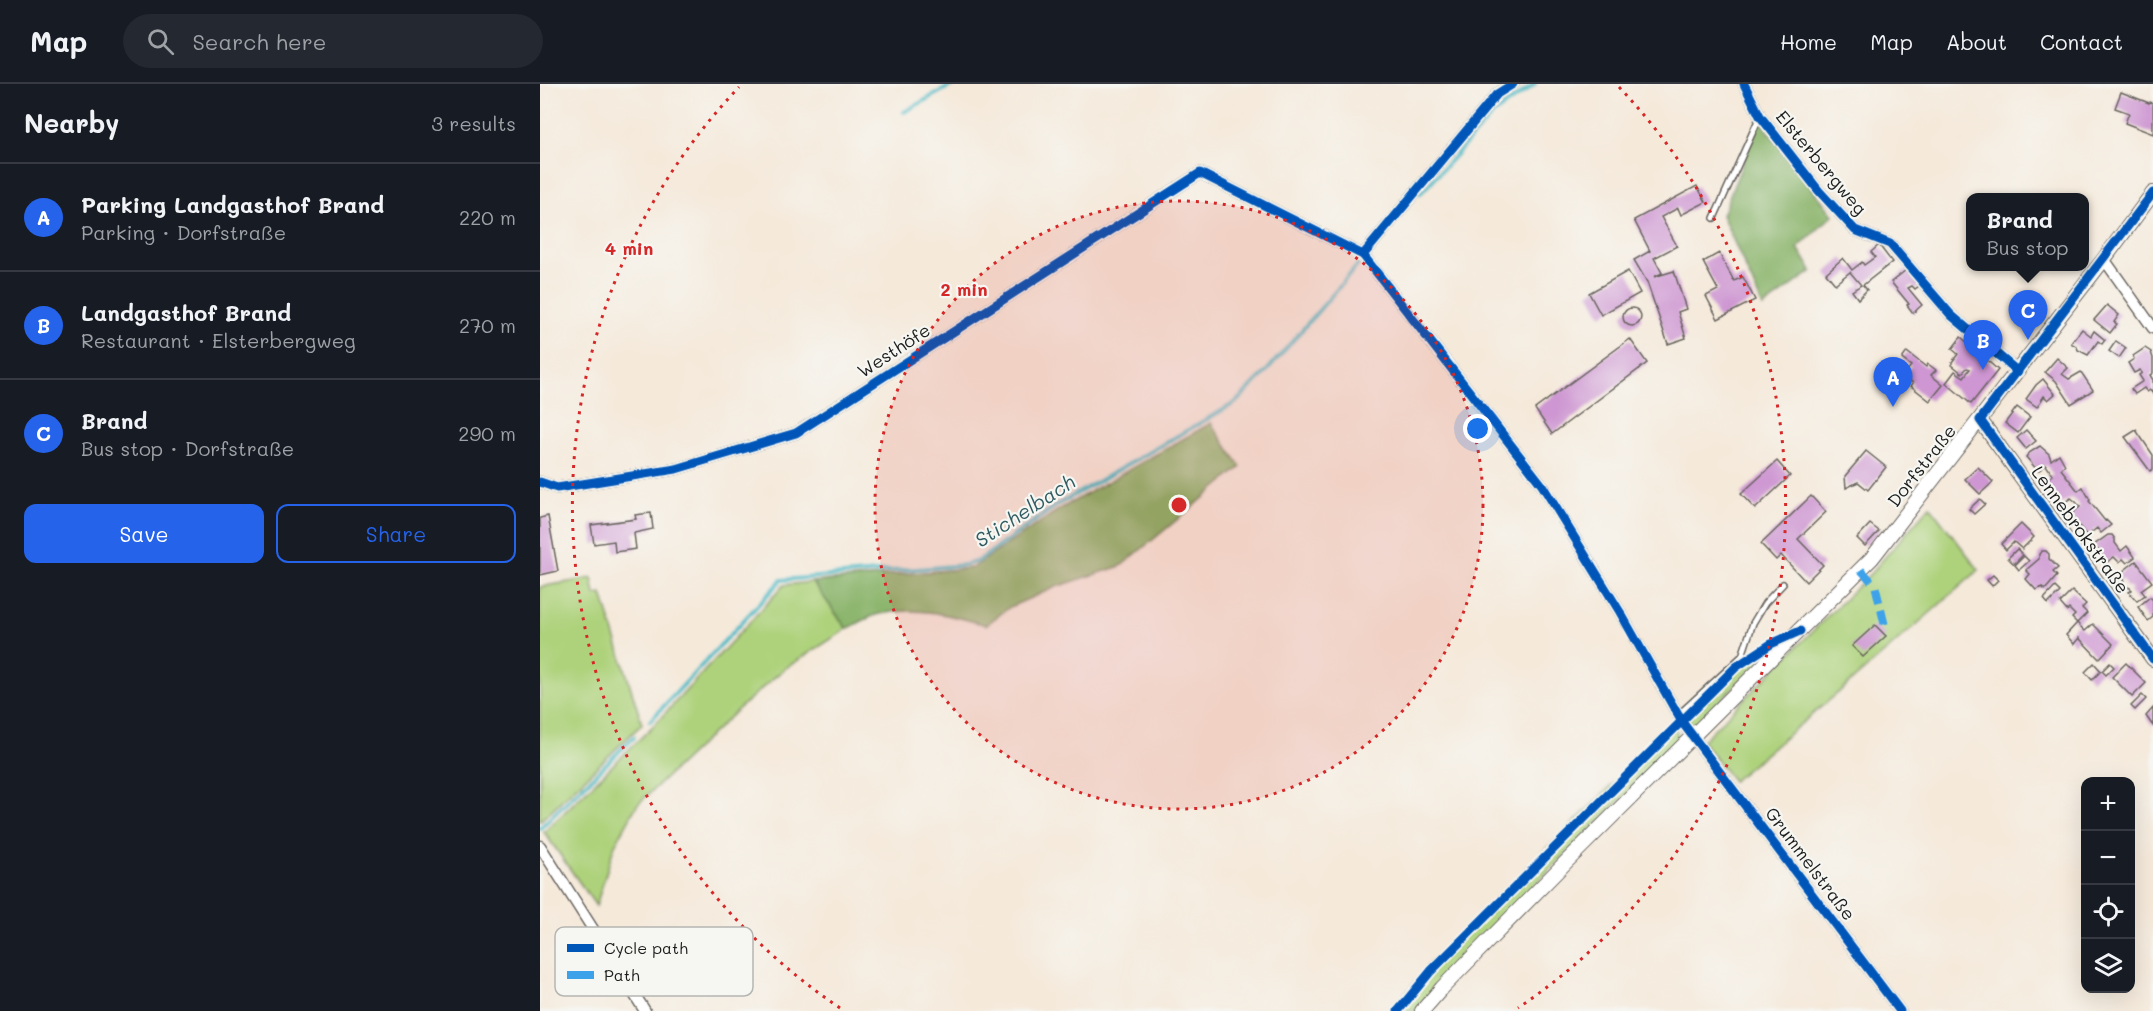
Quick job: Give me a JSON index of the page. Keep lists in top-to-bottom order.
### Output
{
  "streets": {
    "street": [
      "Elsterbergweg",
      "Westhöfe",
      "Dorfstraße",
      "Lennebrokstraße",
      "Grummelstraße"
    ]
  },
  "crossings": [
    ["Elsterbergweg", "Dorfstraße"],
    ["Westhöfe", "Grummelstraße"],
    ["Dorfstraße", "Lennebrokstraße"],
    ["Dorfstraße", "Grummelstraße"]
  ],
  "water": ["Stichelbach"],
  "legend": ["Cycle path", "Path"],
  "page": {
    "header": "Map",
    "search": "Search here",
    "nav": [
      "Home",
      "Map",
      "About",
      "Contact"
    ],
    "heading": ["Nearby", "3 results"],
    "list": [
      {
        "mark": "A",
        "name": "Parking Landgasthof Brand",
        "note": "Parking · Dorfstraße",
        "value": "220 m"
      },
      {
        "mark": "B",
        "name": "Landgasthof Brand",
        "note": "Restaurant · Elsterbergweg",
        "value": "270 m"
      },
      {
        "mark": "C",
        "name": "Brand",
        "note": "Bus stop · Dorfstraße",
        "value": "290 m"
      }
    ],
    "popup": ["Brand", "Bus stop"],
    "pins": ["C", "B", "A"],
    "buttons": ["Save", "Share"],
    "map_buttons": ["+", "−"]
  },
  "rings": ["4 min", "2 min"]
}
